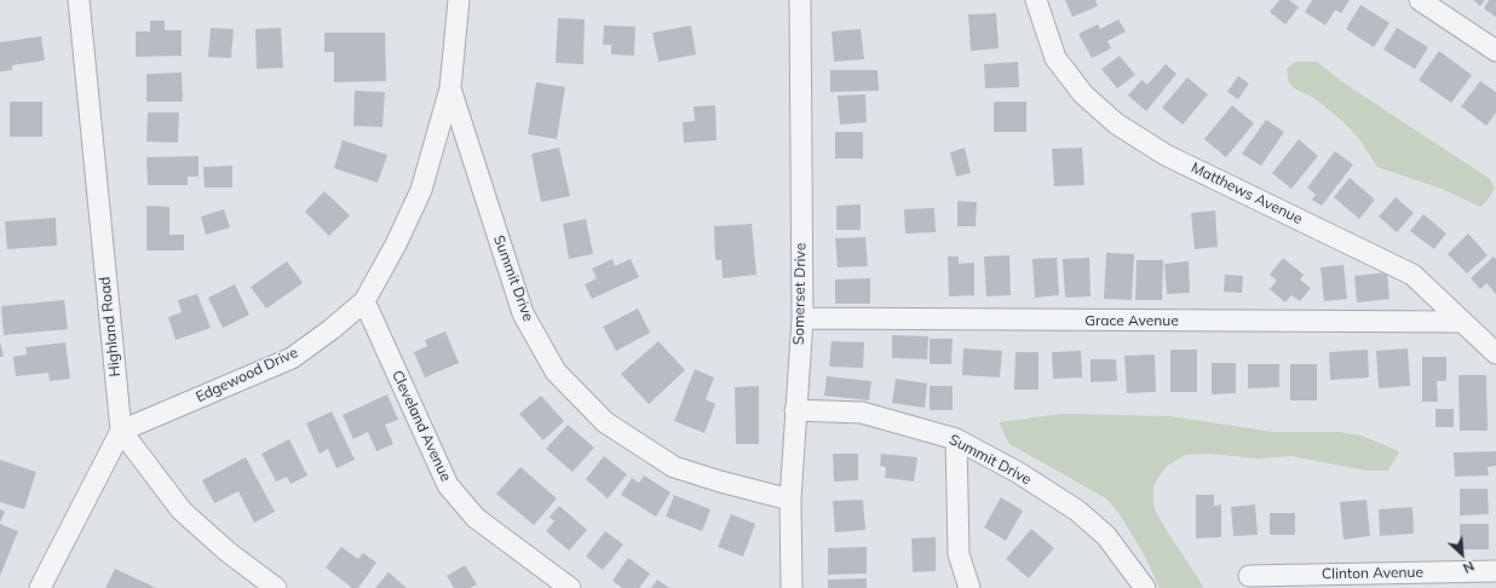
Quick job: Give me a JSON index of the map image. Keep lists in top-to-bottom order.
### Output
{
  "streets": {
    "street": [
      "Matthews Avenue",
      "Summit Drive",
      "Somerset Drive",
      "Grace Avenue",
      "Highland Road",
      "Edgewood Drive",
      "Cleveland Avenue",
      "Clinton Avenue"
    ]
  },
  "crossings": [
    ["Matthews Avenue", "Grace Avenue"],
    ["Summit Drive", "Somerset Drive"],
    ["Summit Drive", "Edgewood Drive"],
    ["Somerset Drive", "Grace Avenue"],
    ["Highland Road", "Edgewood Drive"],
    ["Edgewood Drive", "Cleveland Avenue"]
  ],
  "north": "bottom right"
}
